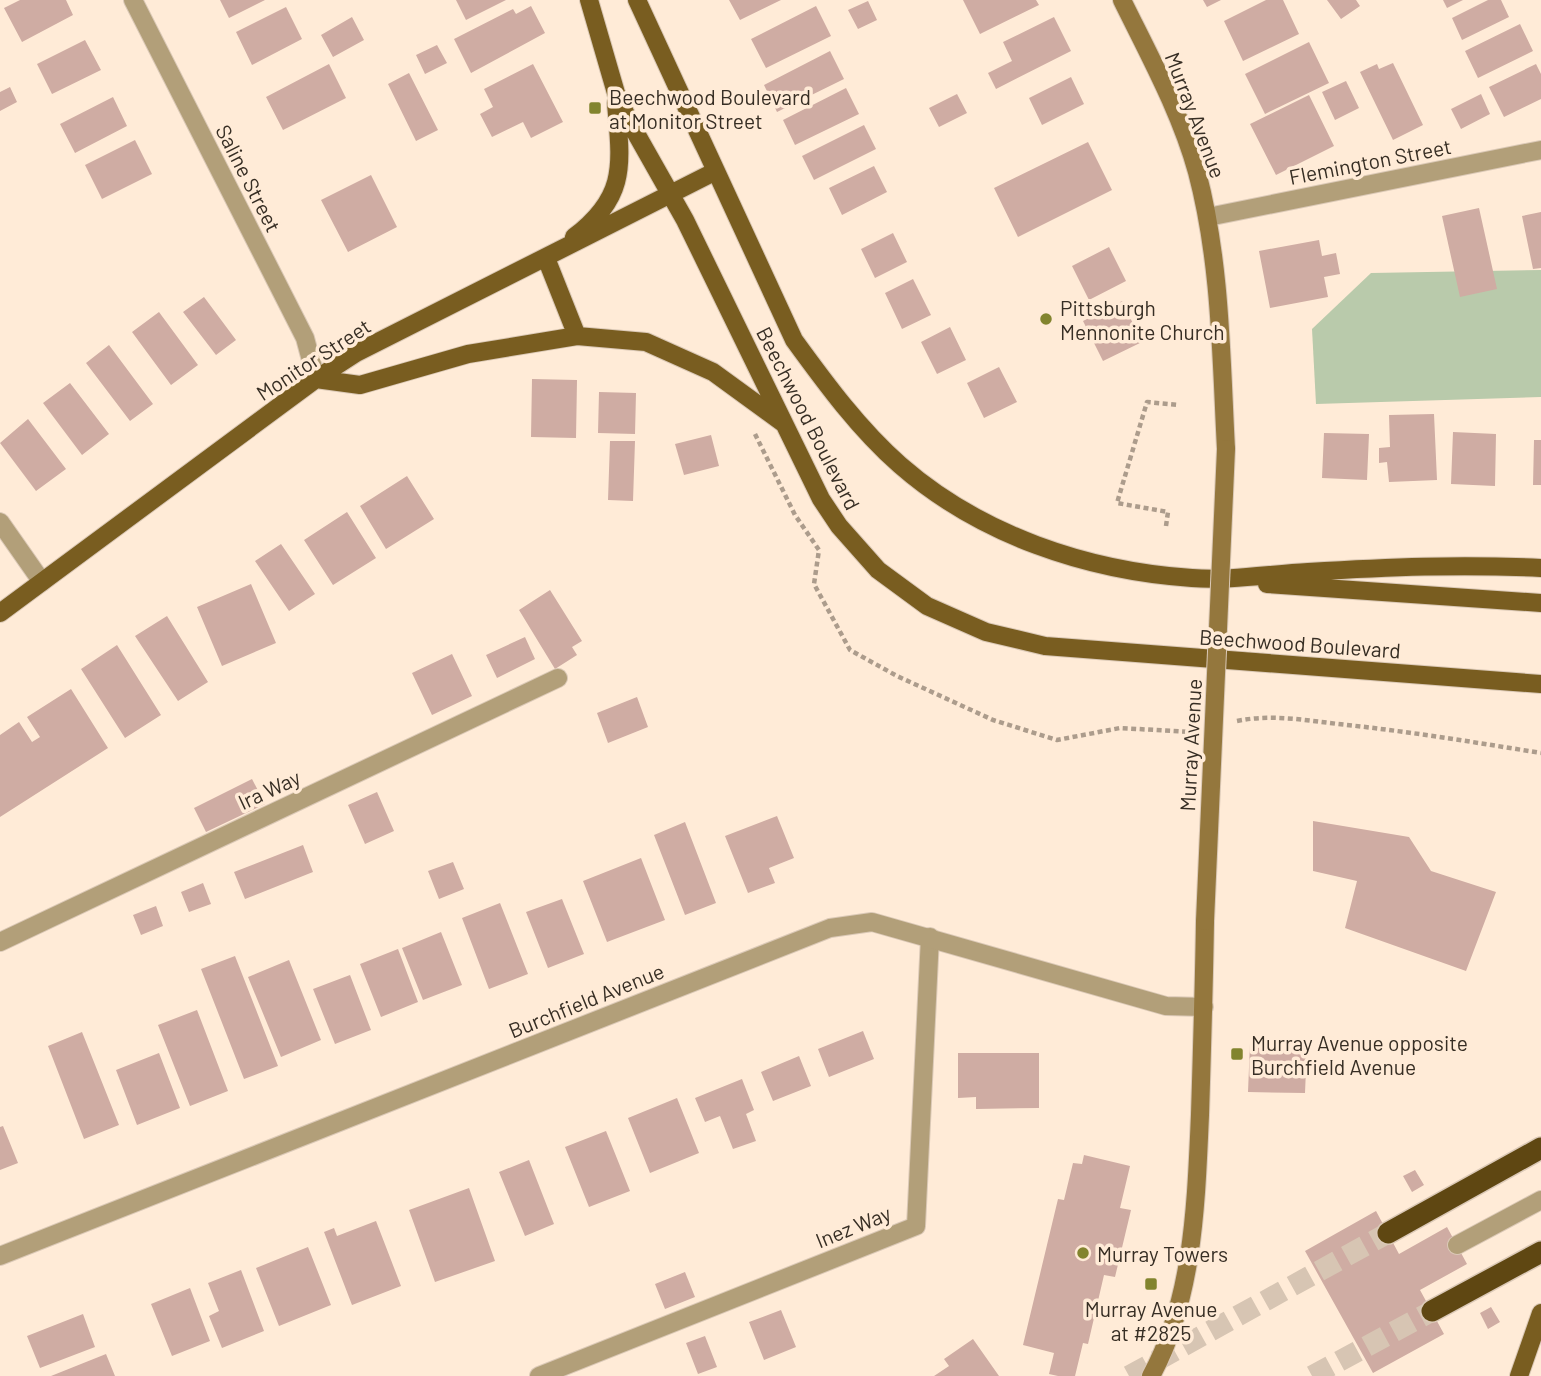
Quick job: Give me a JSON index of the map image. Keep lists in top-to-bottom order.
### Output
{
  "streets": {
    "main road": ["Murray Avenue", "Monitor Street", "Beechwood Boulevard"],
    "street": [
      "Flemington Street",
      "Saline Street",
      "Ira Way",
      "Burchfield Avenue",
      "Inez Way"
    ]
  },
  "crossings": [
    ["Murray Avenue", "Flemington Street"],
    ["Murray Avenue", "Burchfield Avenue"],
    ["Saline Street", "Monitor Street"],
    ["Monitor Street", "Beechwood Boulevard"],
    ["Burchfield Avenue", "Inez Way"]
  ],
  "places": {
    "transit": ["Beechwood Boulevard at Monitor Street", "Murray Avenue opposite Burchfield Avenue", "Murray Avenue at #2825"],
    "other": ["Pittsburgh Mennonite Church", "Murray Towers"]
  }
}
